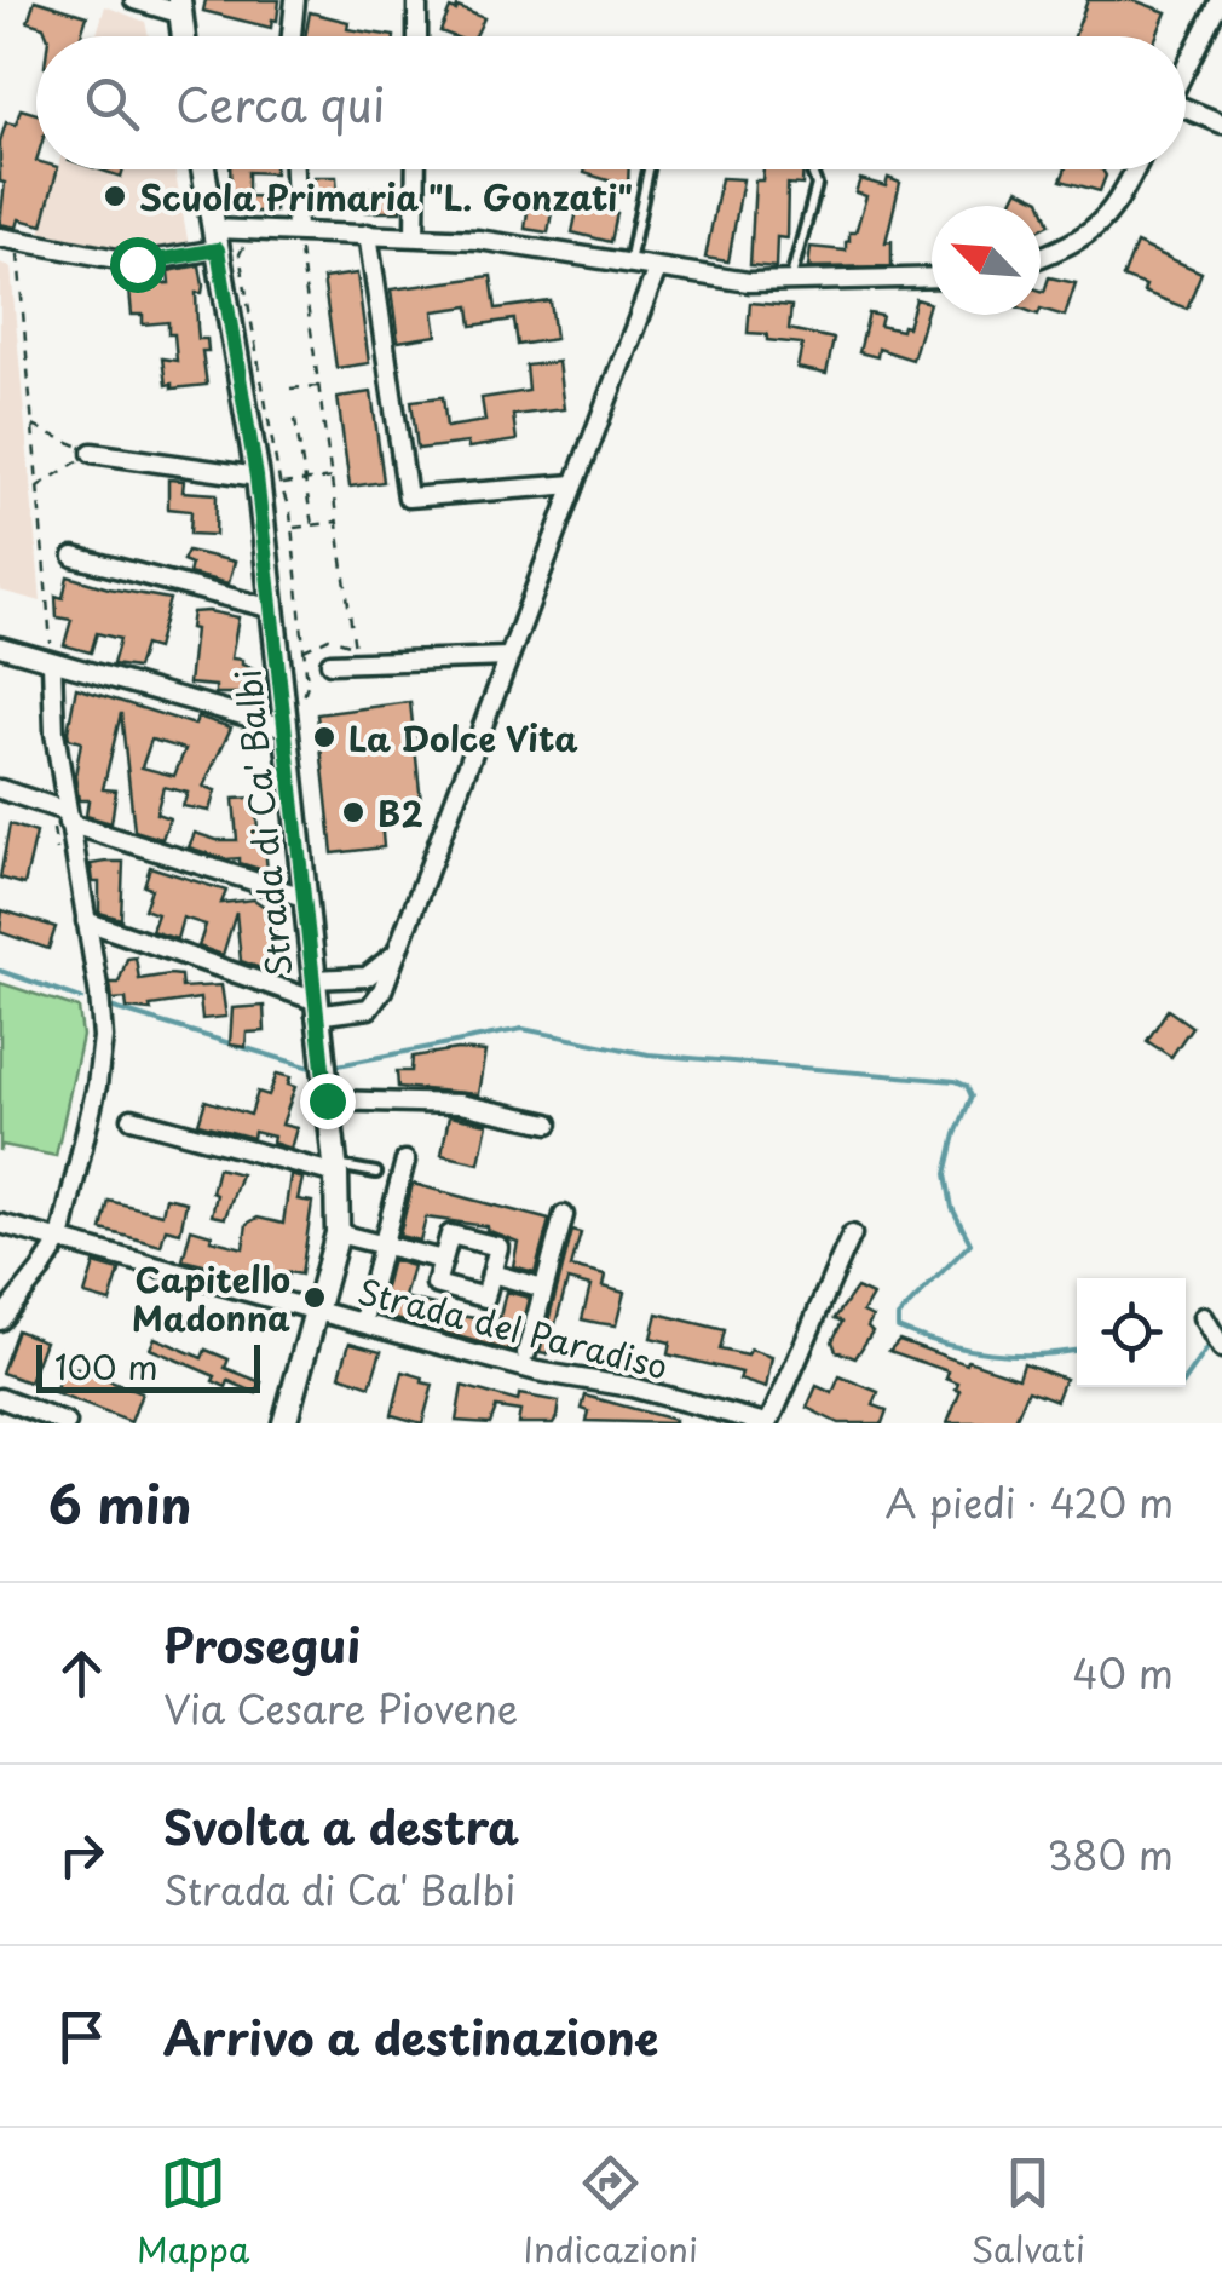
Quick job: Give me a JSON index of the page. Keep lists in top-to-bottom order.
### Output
{
  "streets": {
    "main road": ["Strada di Ca' Balbi"],
    "street": ["Strada del Paradiso"]
  },
  "crossings": [
    ["Strada di Ca' Balbi", "Strada del Paradiso"]
  ],
  "places": [
    "Scuola Primaria \"L. Gonzati\"",
    "La Dolce Vita",
    "B2",
    "Capitello Madonna"
  ],
  "scale_bar": "100 m",
  "north": "top left",
  "page": {
    "search": "Cerca qui",
    "scale": "100 m",
    "heading": ["6 min", "A piedi · 420 m"],
    "list": [
      ["Prosegui", "Via Cesare Piovene", "40 m"],
      ["Svolta a destra", "Strada di Ca' Balbi", "380 m"],
      "Arrivo a destinazione"
    ],
    "nav": ["Mappa", "Indicazioni", "Salvati"]
  }
}
